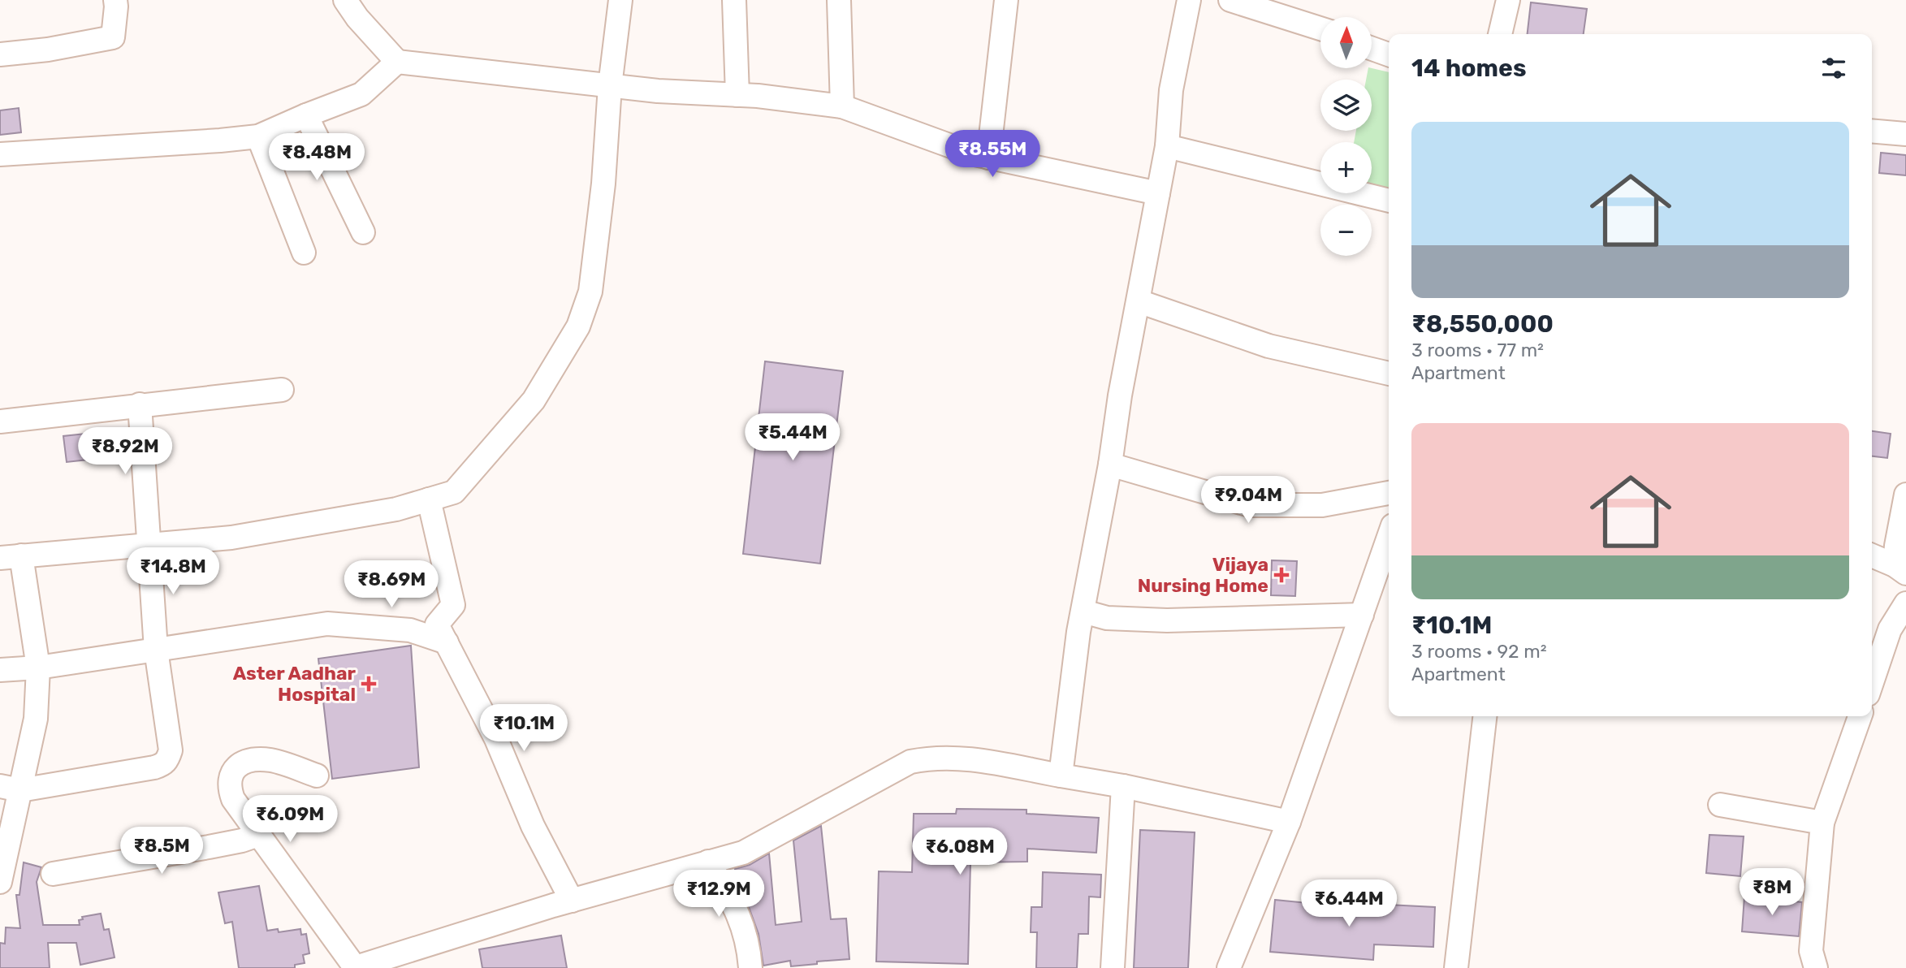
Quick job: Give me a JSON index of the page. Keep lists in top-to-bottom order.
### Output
{
  "places": {
    "health": ["Vijaya Nursing Home", "Aster Aadhar Hospital"]
  },
  "north": "top",
  "page": {
    "map_buttons": ["+", "−"],
    "heading": "14 homes",
    "list": [
      {
        "name": "₹8,550,000",
        "note": "3 rooms · 77 m² · Apartment"
      },
      {
        "name": "₹10.1M",
        "note": "3 rooms · 92 m² · Apartment"
      }
    ],
    "price": [
      "₹8.55M",
      "₹8.48M",
      "₹5.44M",
      "₹8.92M",
      "₹9.04M",
      "₹14.8M",
      "₹8.69M",
      "₹10.1M",
      "₹6.09M",
      "₹8.5M",
      "₹6.08M",
      "₹8M",
      "₹12.9M",
      "₹6.44M"
    ]
  }
}
